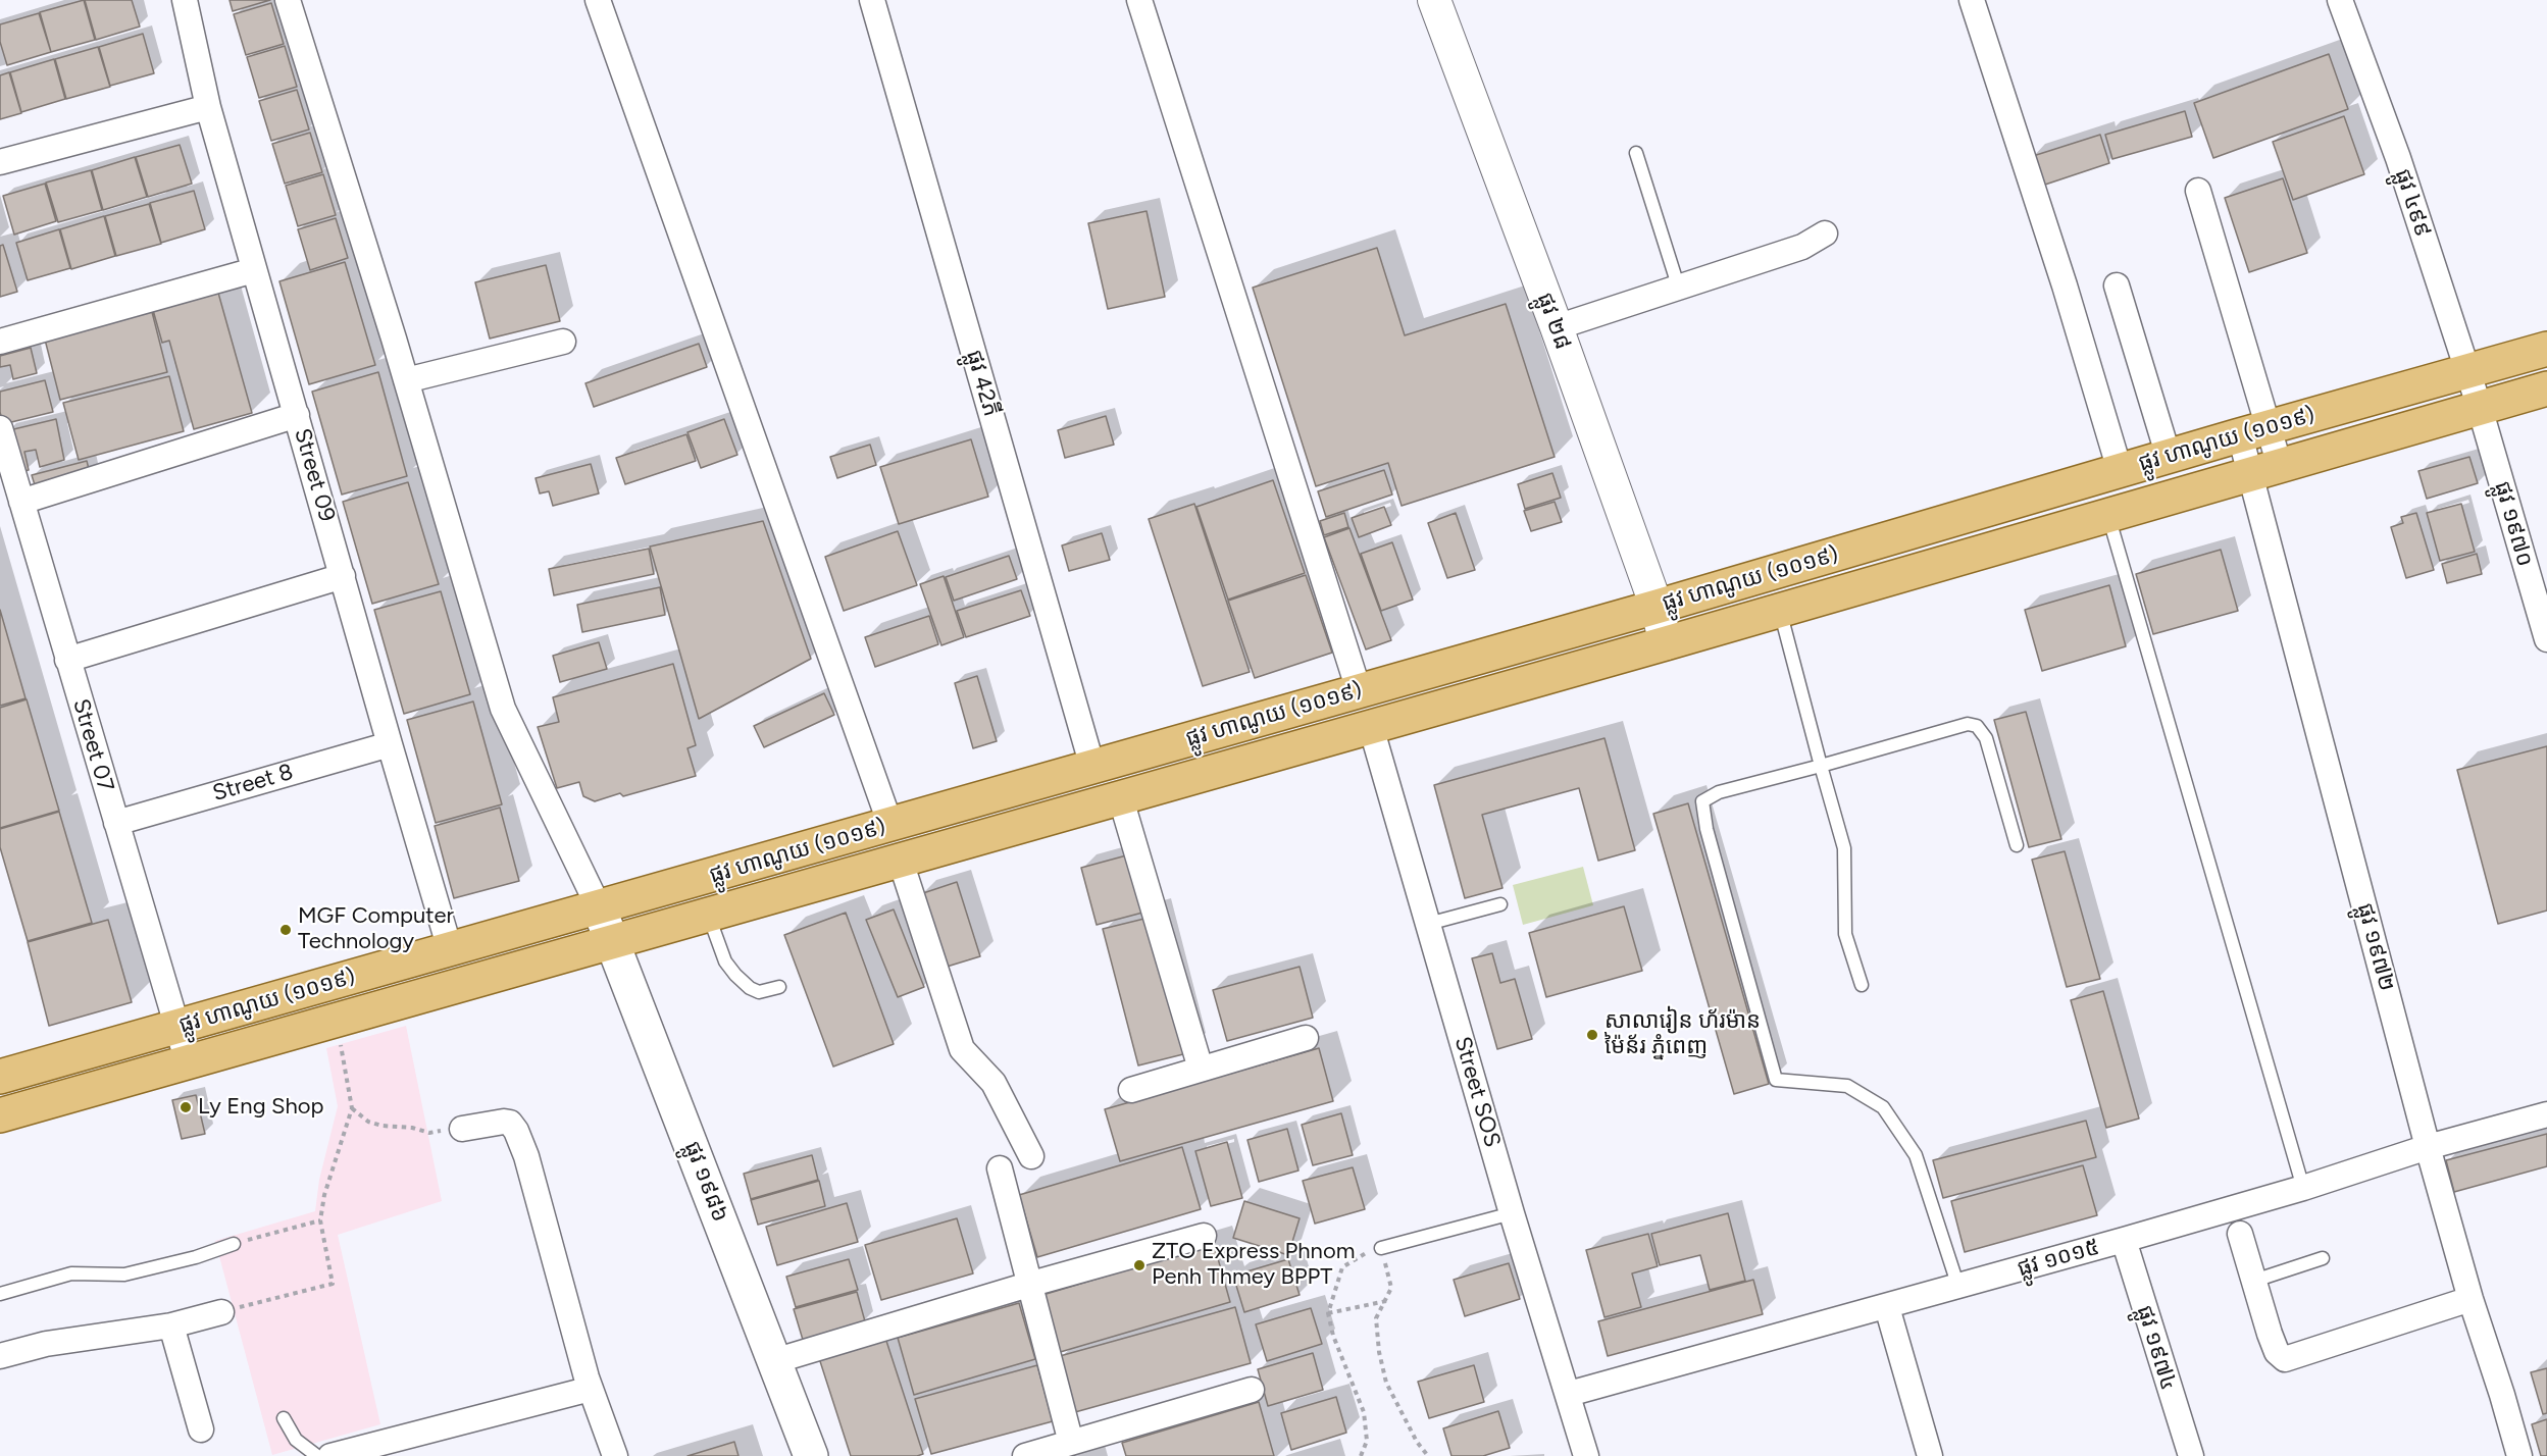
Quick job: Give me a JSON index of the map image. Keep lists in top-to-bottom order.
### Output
{
  "streets": {
    "main road": ["ផ្លូវ ហាណូយ (១០១៩)", "ផ្លូវ ១៩៨៦"],
    "street": [
      "ផ្លូវ ៤៩៩",
      "ផ្លូវ ២៨",
      "ផ្លូវ 42ភី",
      "Street 09",
      "ផ្លូវ ១៩៧០",
      "Street 07",
      "Street 8",
      "ផ្លូវ ១៩៧២",
      "Street SOS",
      "ផ្លូវ ១០១៥",
      "ផ្លូវ ១៩៧៤"
    ]
  },
  "crossings": [
    ["ផ្លូវ ៤៩៩", "ផ្លូវ ហាណូយ (១០១៩)"],
    ["ផ្លូវ ៤៩៩", "ផ្លូវ ១៩៧០"],
    ["ផ្លូវ ២៨", "ផ្លូវ ហាណូយ (១០១៩)"],
    ["ផ្លូវ 42ភី", "ផ្លូវ ហាណូយ (១០១៩)"],
    ["ផ្លូវ ហាណូយ (១០១៩)", "Street 09"],
    ["ផ្លូវ ហាណូយ (១០១៩)", "ផ្លូវ ១៩៧០"],
    ["ផ្លូវ ហាណូយ (១០១៩)", "Street 07"],
    ["ផ្លូវ ហាណូយ (១០១៩)", "ផ្លូវ ១៩៧២"],
    ["ផ្លូវ ហាណូយ (១០១៩)", "Street SOS"],
    ["ផ្លូវ ហាណូយ (១០១៩)", "ផ្លូវ ១៩៨៦"],
    ["Street 09", "Street 8"],
    ["Street 07", "Street 8"],
    ["ផ្លូវ ១៩៧២", "ផ្លូវ ១០១៥"],
    ["Street SOS", "ផ្លូវ ១០១៥"],
    ["ផ្លូវ ១០១៥", "ផ្លូវ ១៩៧៤"]
  ],
  "places": [
    "MGF Computer Technology",
    "សាលារៀន ហ័រម៉ាន ម៉ៃន័រ ភ្នំពេញ",
    "Ly Eng Shop",
    "ZTO Express Phnom Penh Thmey BPPT"
  ]
}
